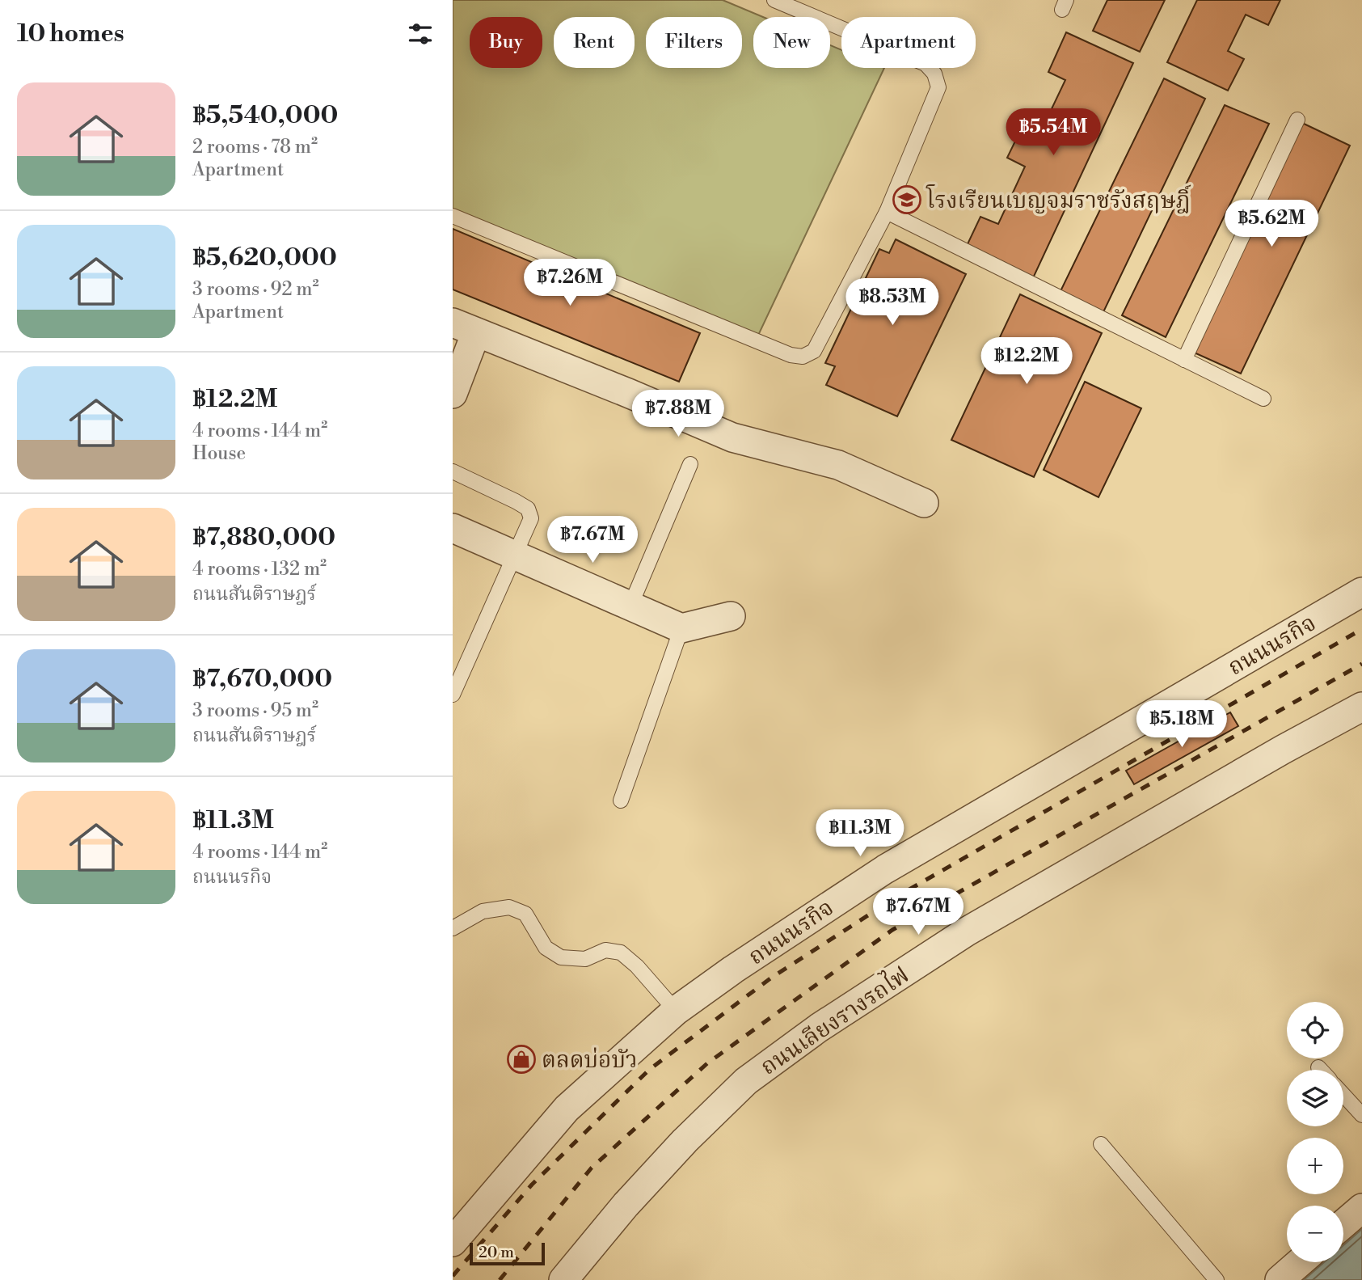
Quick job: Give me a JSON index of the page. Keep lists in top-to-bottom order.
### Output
{
  "streets": {
    "street": ["ถนนนรกิจ", "ถนนเลียงรางรถไฟ"]
  },
  "places": {
    "school or university": ["โรงเรียนเบญจมราชรังสฤษฎิ์"],
    "shop": ["ตลดบ่อบัว"]
  },
  "scale_bar": "20 m",
  "page": {
    "heading": "10 homes",
    "chip": [
      "Buy",
      "Rent",
      "Filters",
      "New",
      "Apartment"
    ],
    "list": [
      {
        "name": "฿5,540,000",
        "note": "2 rooms · 78 m² · Apartment"
      },
      {
        "name": "฿5,620,000",
        "note": "3 rooms · 92 m² · Apartment"
      },
      {
        "name": "฿12.2M",
        "note": "4 rooms · 144 m² · House"
      },
      {
        "name": "฿7,880,000",
        "note": "4 rooms · 132 m² · ถนนสันติราษฎร์"
      },
      {
        "name": "฿7,670,000",
        "note": "3 rooms · 95 m² · ถนนสันติราษฎร์"
      },
      {
        "name": "฿11.3M",
        "note": "4 rooms · 144 m² · ถนนนรกิจ"
      }
    ],
    "price": [
      "฿5.54M",
      "฿5.62M",
      "฿7.26M",
      "฿8.53M",
      "฿12.2M",
      "฿7.88M",
      "฿7.67M",
      "฿5.18M",
      "฿11.3M",
      "฿7.67M"
    ],
    "map_buttons": ["+", "−"],
    "scale": "20 m"
  }
}
